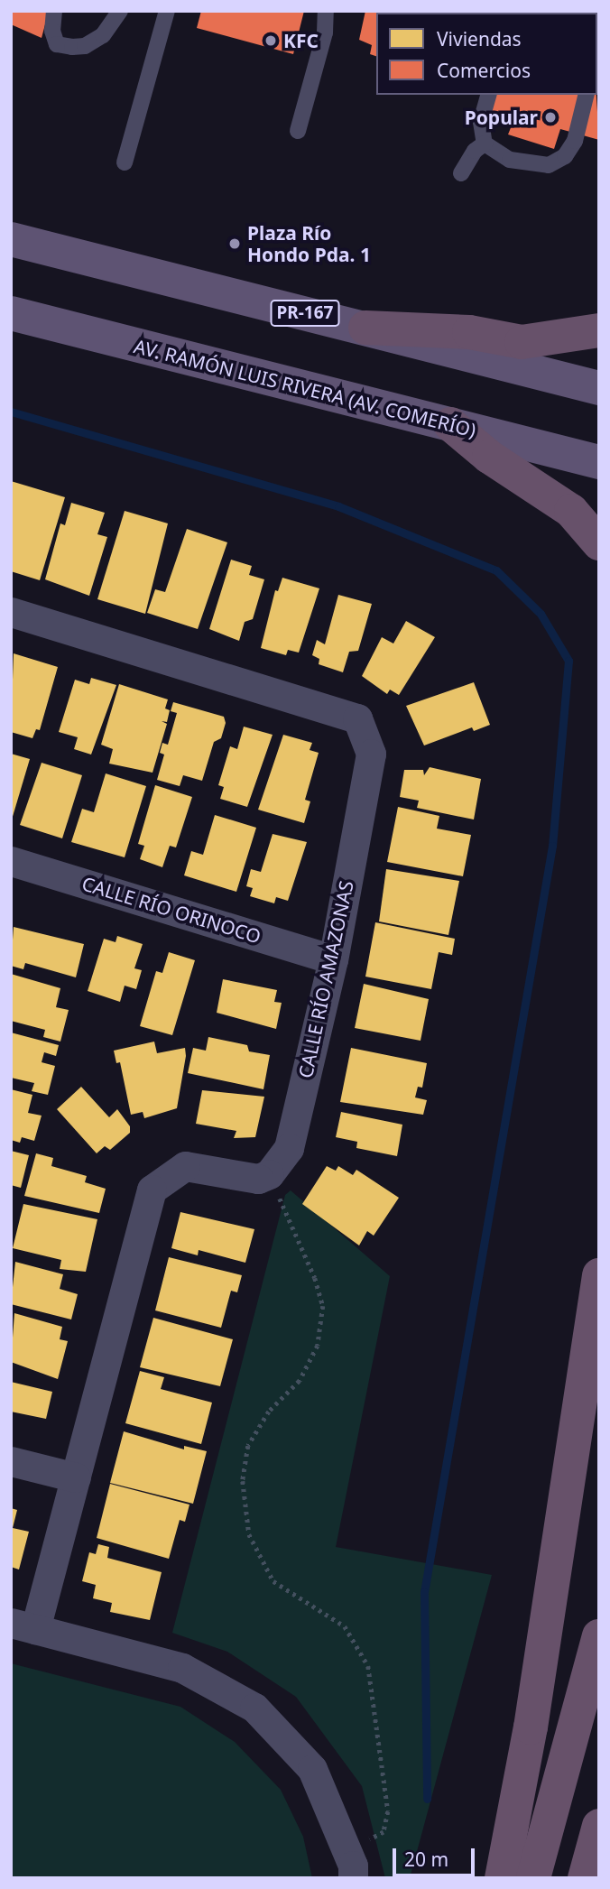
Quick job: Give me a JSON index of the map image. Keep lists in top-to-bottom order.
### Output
{
  "streets": {
    "main road": ["PR-167", "AV. RAMÓN LUIS RIVERA (AV. COMERÍO)"],
    "street": ["CALLE RÍO ORINOCO", "CALLE RÍO AMAZONAS"]
  },
  "crossings": [
    ["CALLE RÍO ORINOCO", "CALLE RÍO AMAZONAS"]
  ],
  "places": ["KFC", "Popular", "Plaza Río Hondo Pda. 1"],
  "legend": ["Viviendas", "Comercios"],
  "scale_bar": "20 m"
}
